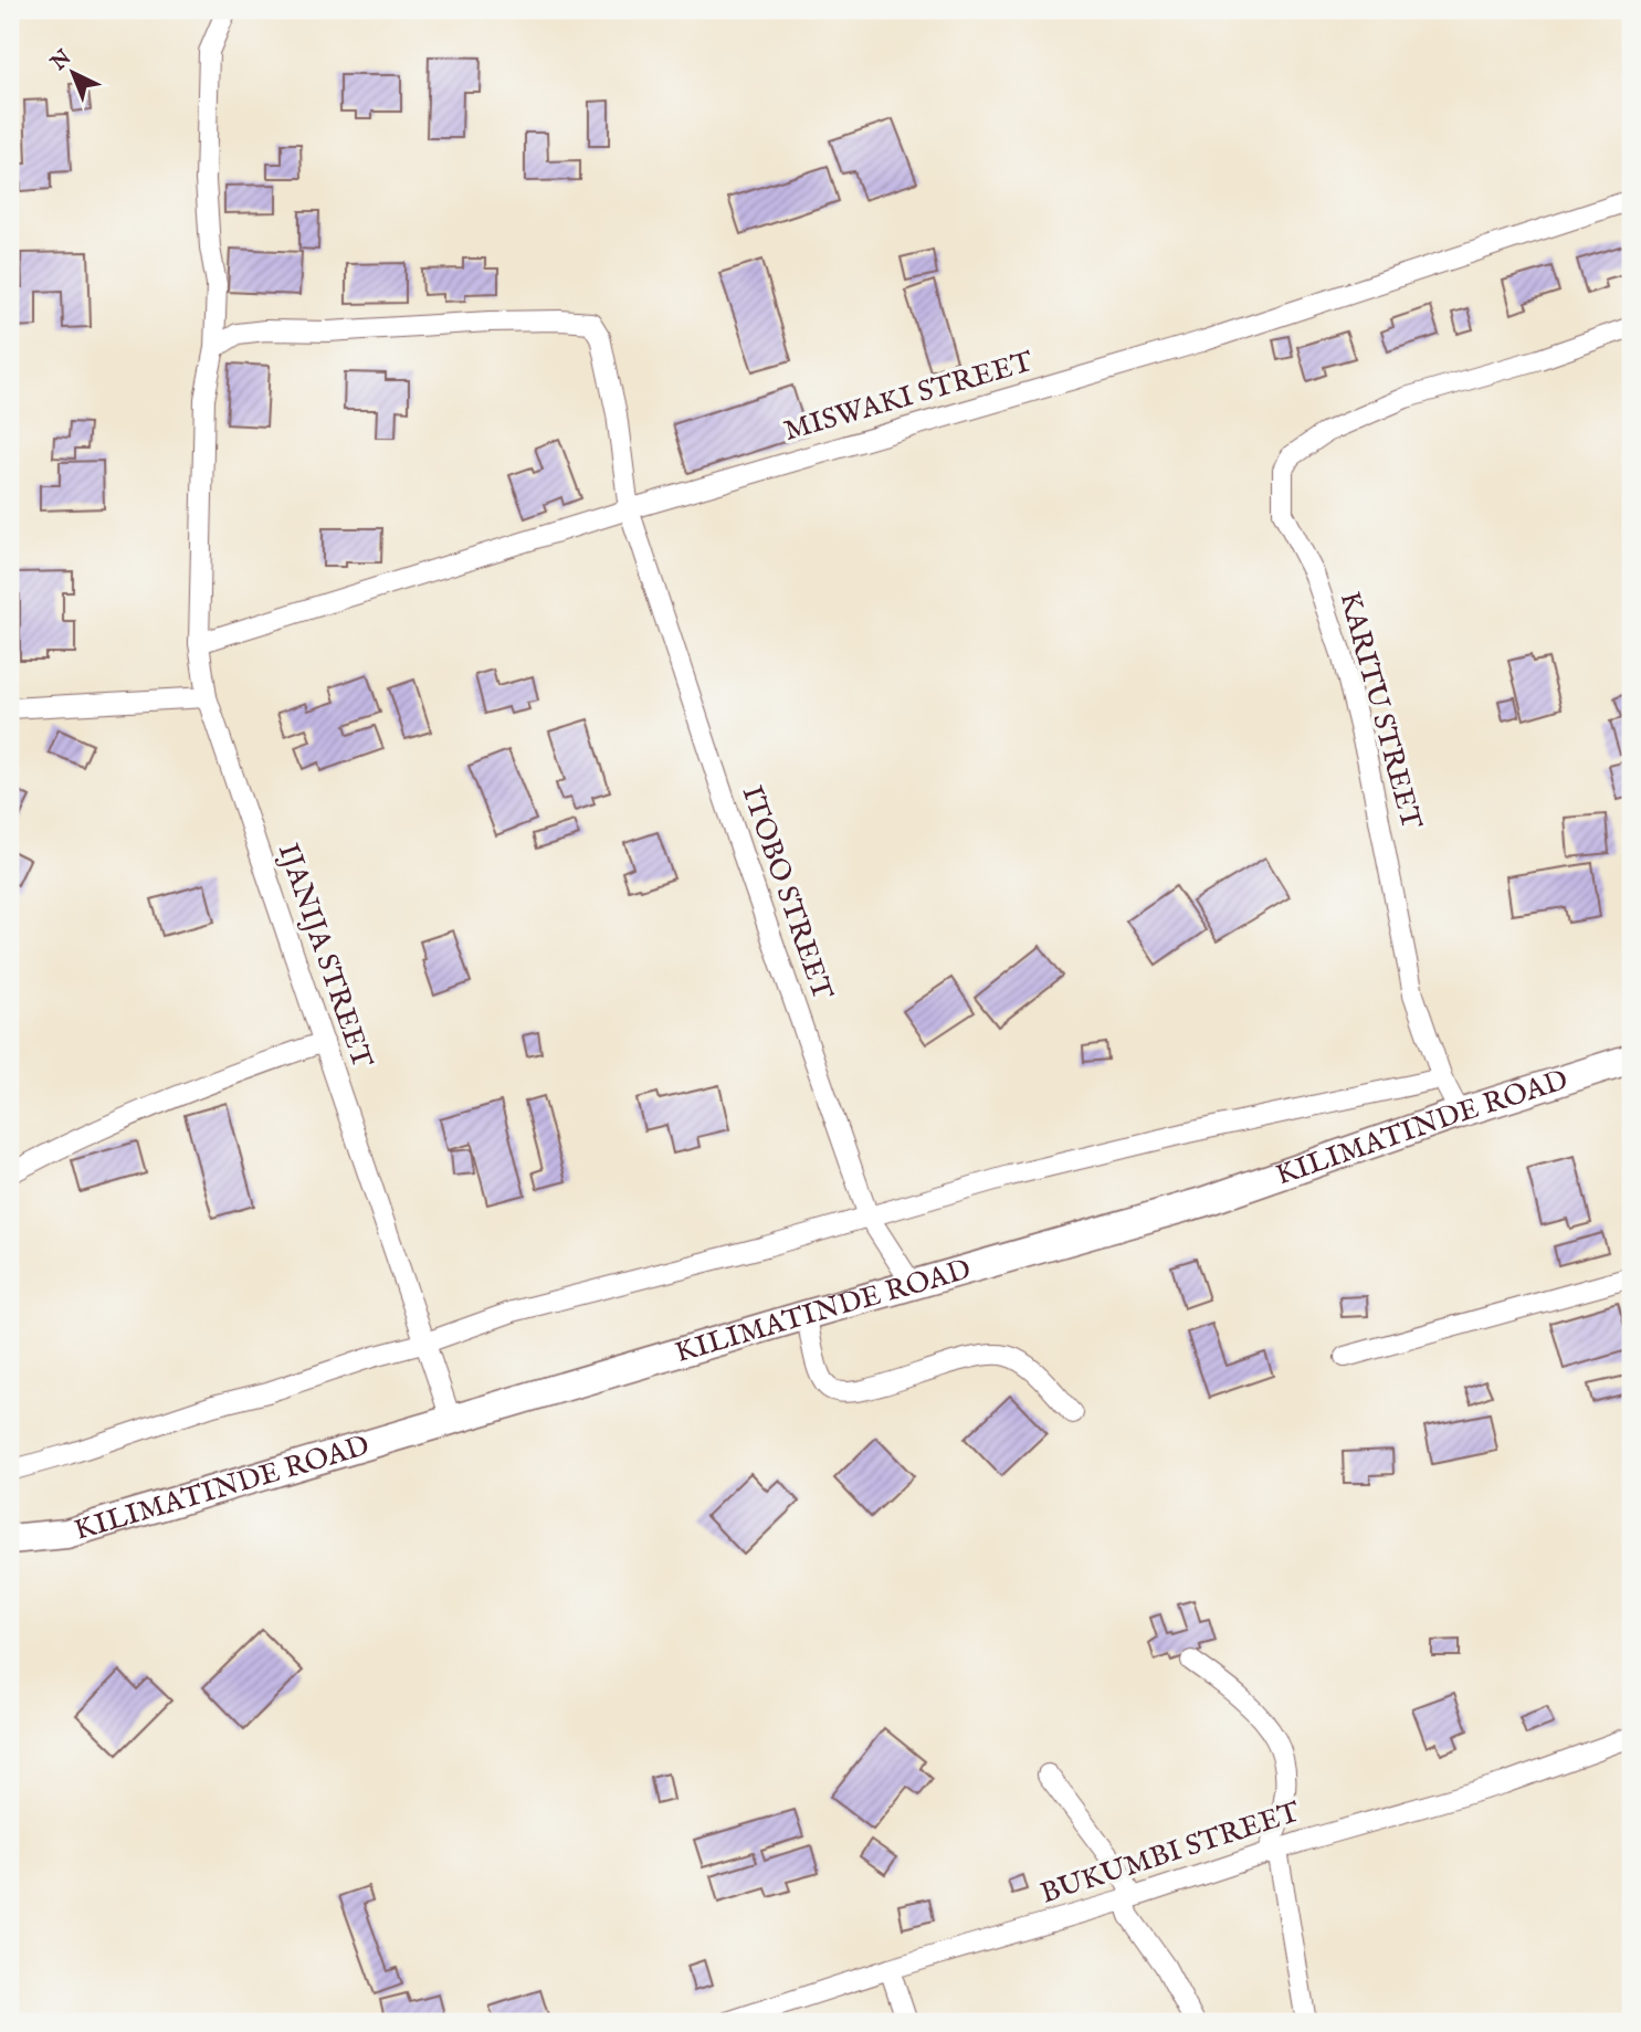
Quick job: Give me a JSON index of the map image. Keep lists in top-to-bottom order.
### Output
{
  "streets": {
    "main road": ["KILIMATINDE ROAD"],
    "street": [
      "MISWAKI STREET",
      "KARITU STREET",
      "ITOBO STREET",
      "IJANIJA STREET",
      "BUKUMBI STREET"
    ]
  },
  "crossings": [
    ["MISWAKI STREET", "ITOBO STREET"],
    ["MISWAKI STREET", "IJANIJA STREET"],
    ["KARITU STREET", "KILIMATINDE ROAD"],
    ["ITOBO STREET", "IJANIJA STREET"],
    ["ITOBO STREET", "KILIMATINDE ROAD"],
    ["IJANIJA STREET", "KILIMATINDE ROAD"]
  ],
  "north": "top left"
}
